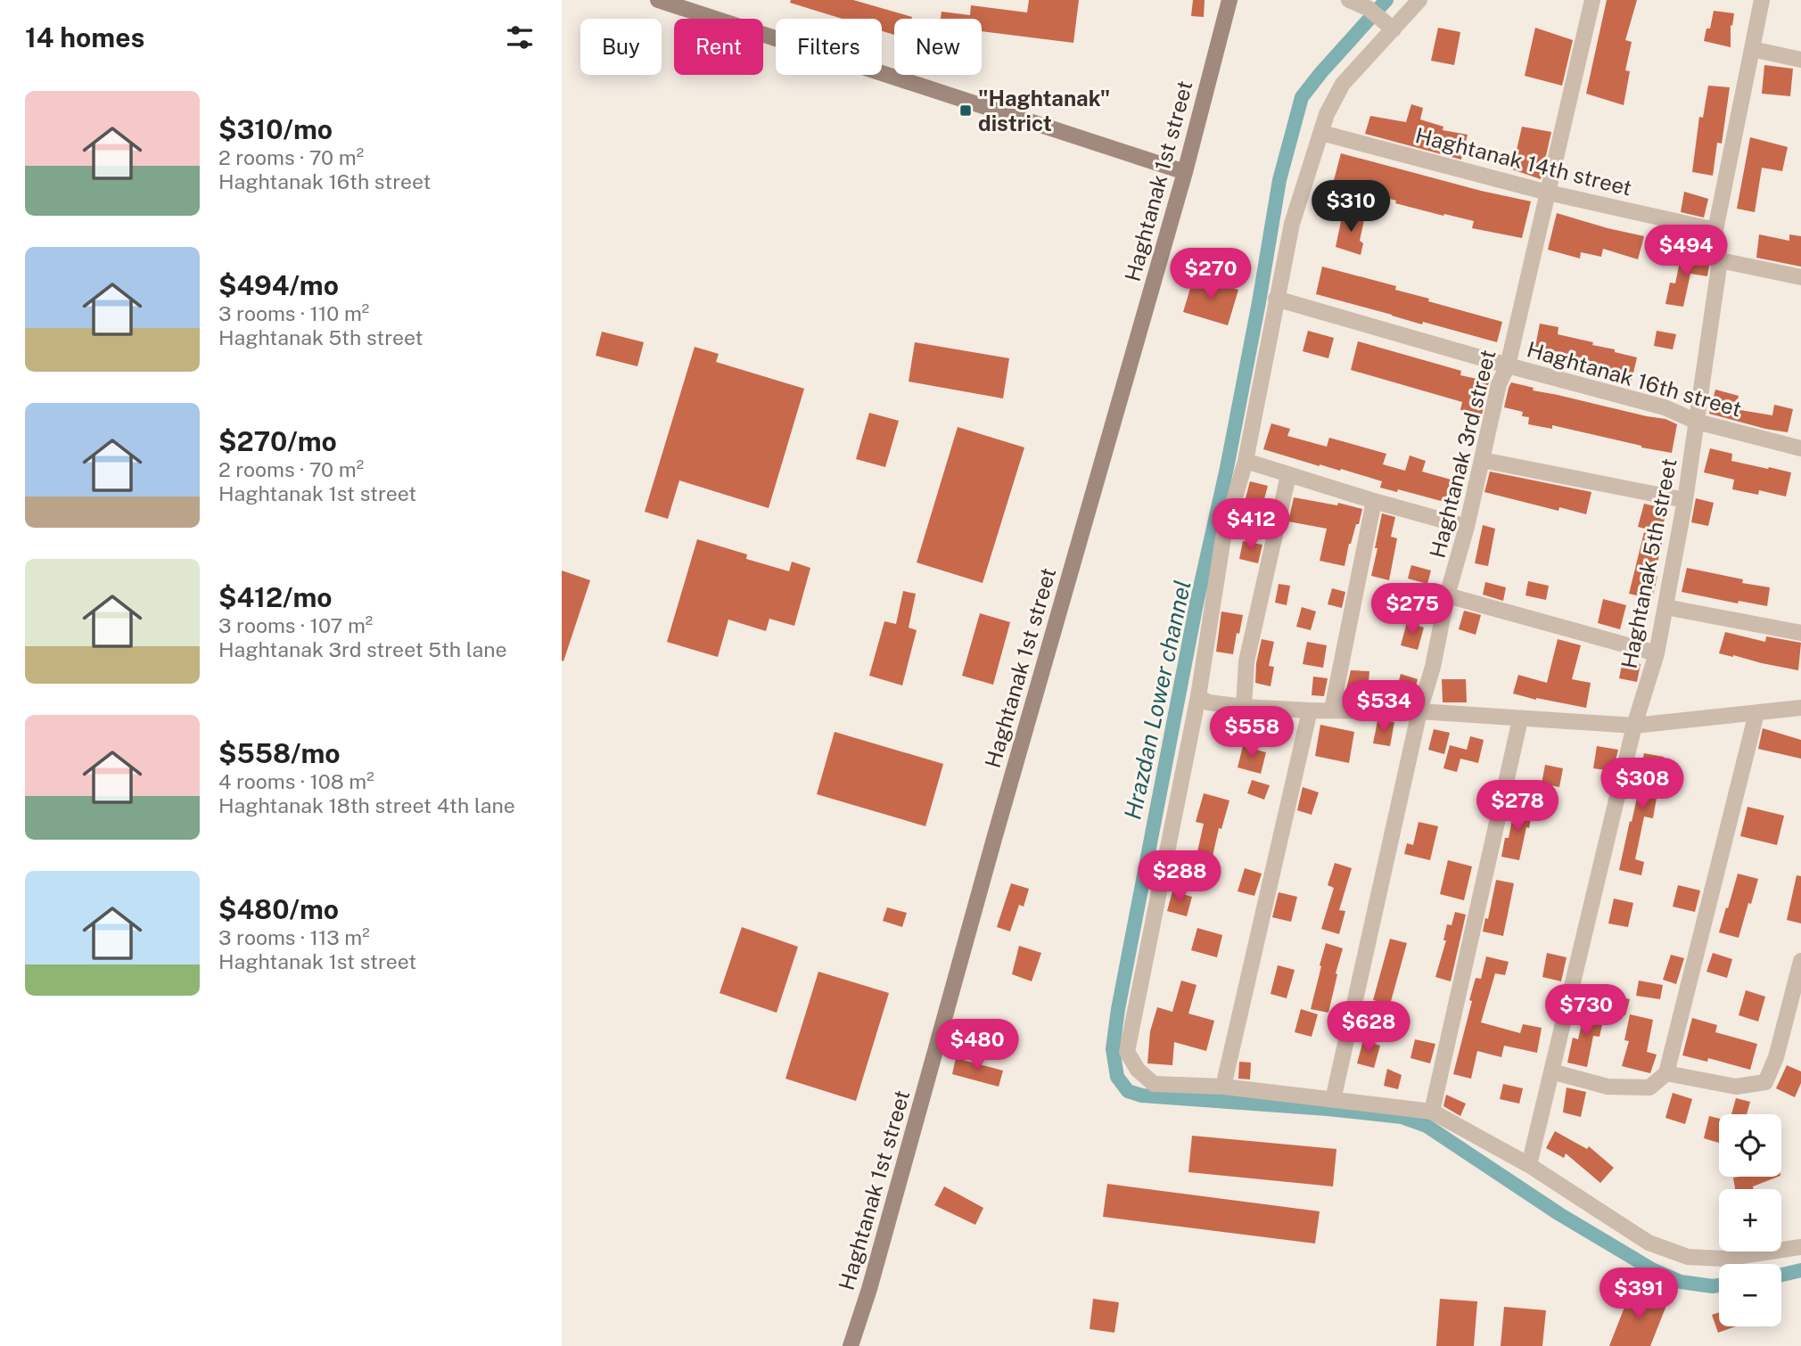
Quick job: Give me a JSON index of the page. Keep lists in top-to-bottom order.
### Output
{
  "streets": {
    "main road": ["Haghtanak 1st street"],
    "street": [
      "Haghtanak 14th street",
      "Haghtanak 16th street",
      "Haghtanak 3rd street",
      "Haghtanak 5th street"
    ]
  },
  "crossings": [
    ["Haghtanak 14th street", "Haghtanak 3rd street"],
    ["Haghtanak 14th street", "Haghtanak 5th street"],
    ["Haghtanak 16th street", "Haghtanak 3rd street"],
    ["Haghtanak 16th street", "Haghtanak 5th street"]
  ],
  "water": ["Hrazdan Lower channel"],
  "places": {
    "transit": ["\"Haghtanak\" district"]
  },
  "page": {
    "heading": "14 homes",
    "chip": [
      "Buy",
      "Rent",
      "Filters",
      "New"
    ],
    "list": [
      {
        "name": "$310/mo",
        "note": "2 rooms · 70 m² · Haghtanak 16th street"
      },
      {
        "name": "$494/mo",
        "note": "3 rooms · 110 m² · Haghtanak 5th street"
      },
      {
        "name": "$270/mo",
        "note": "2 rooms · 70 m² · Haghtanak 1st street"
      },
      {
        "name": "$412/mo",
        "note": "3 rooms · 107 m² · Haghtanak 3rd street 5th lane"
      },
      {
        "name": "$558/mo",
        "note": "4 rooms · 108 m² · Haghtanak 18th street 4th lane"
      },
      {
        "name": "$480/mo",
        "note": "3 rooms · 113 m² · Haghtanak 1st street"
      }
    ],
    "price": [
      "$310",
      "$494",
      "$270",
      "$412",
      "$275",
      "$534",
      "$558",
      "$308",
      "$278",
      "$288",
      "$730",
      "$628",
      "$480",
      "$391"
    ],
    "map_buttons": ["+", "−"]
  }
}
